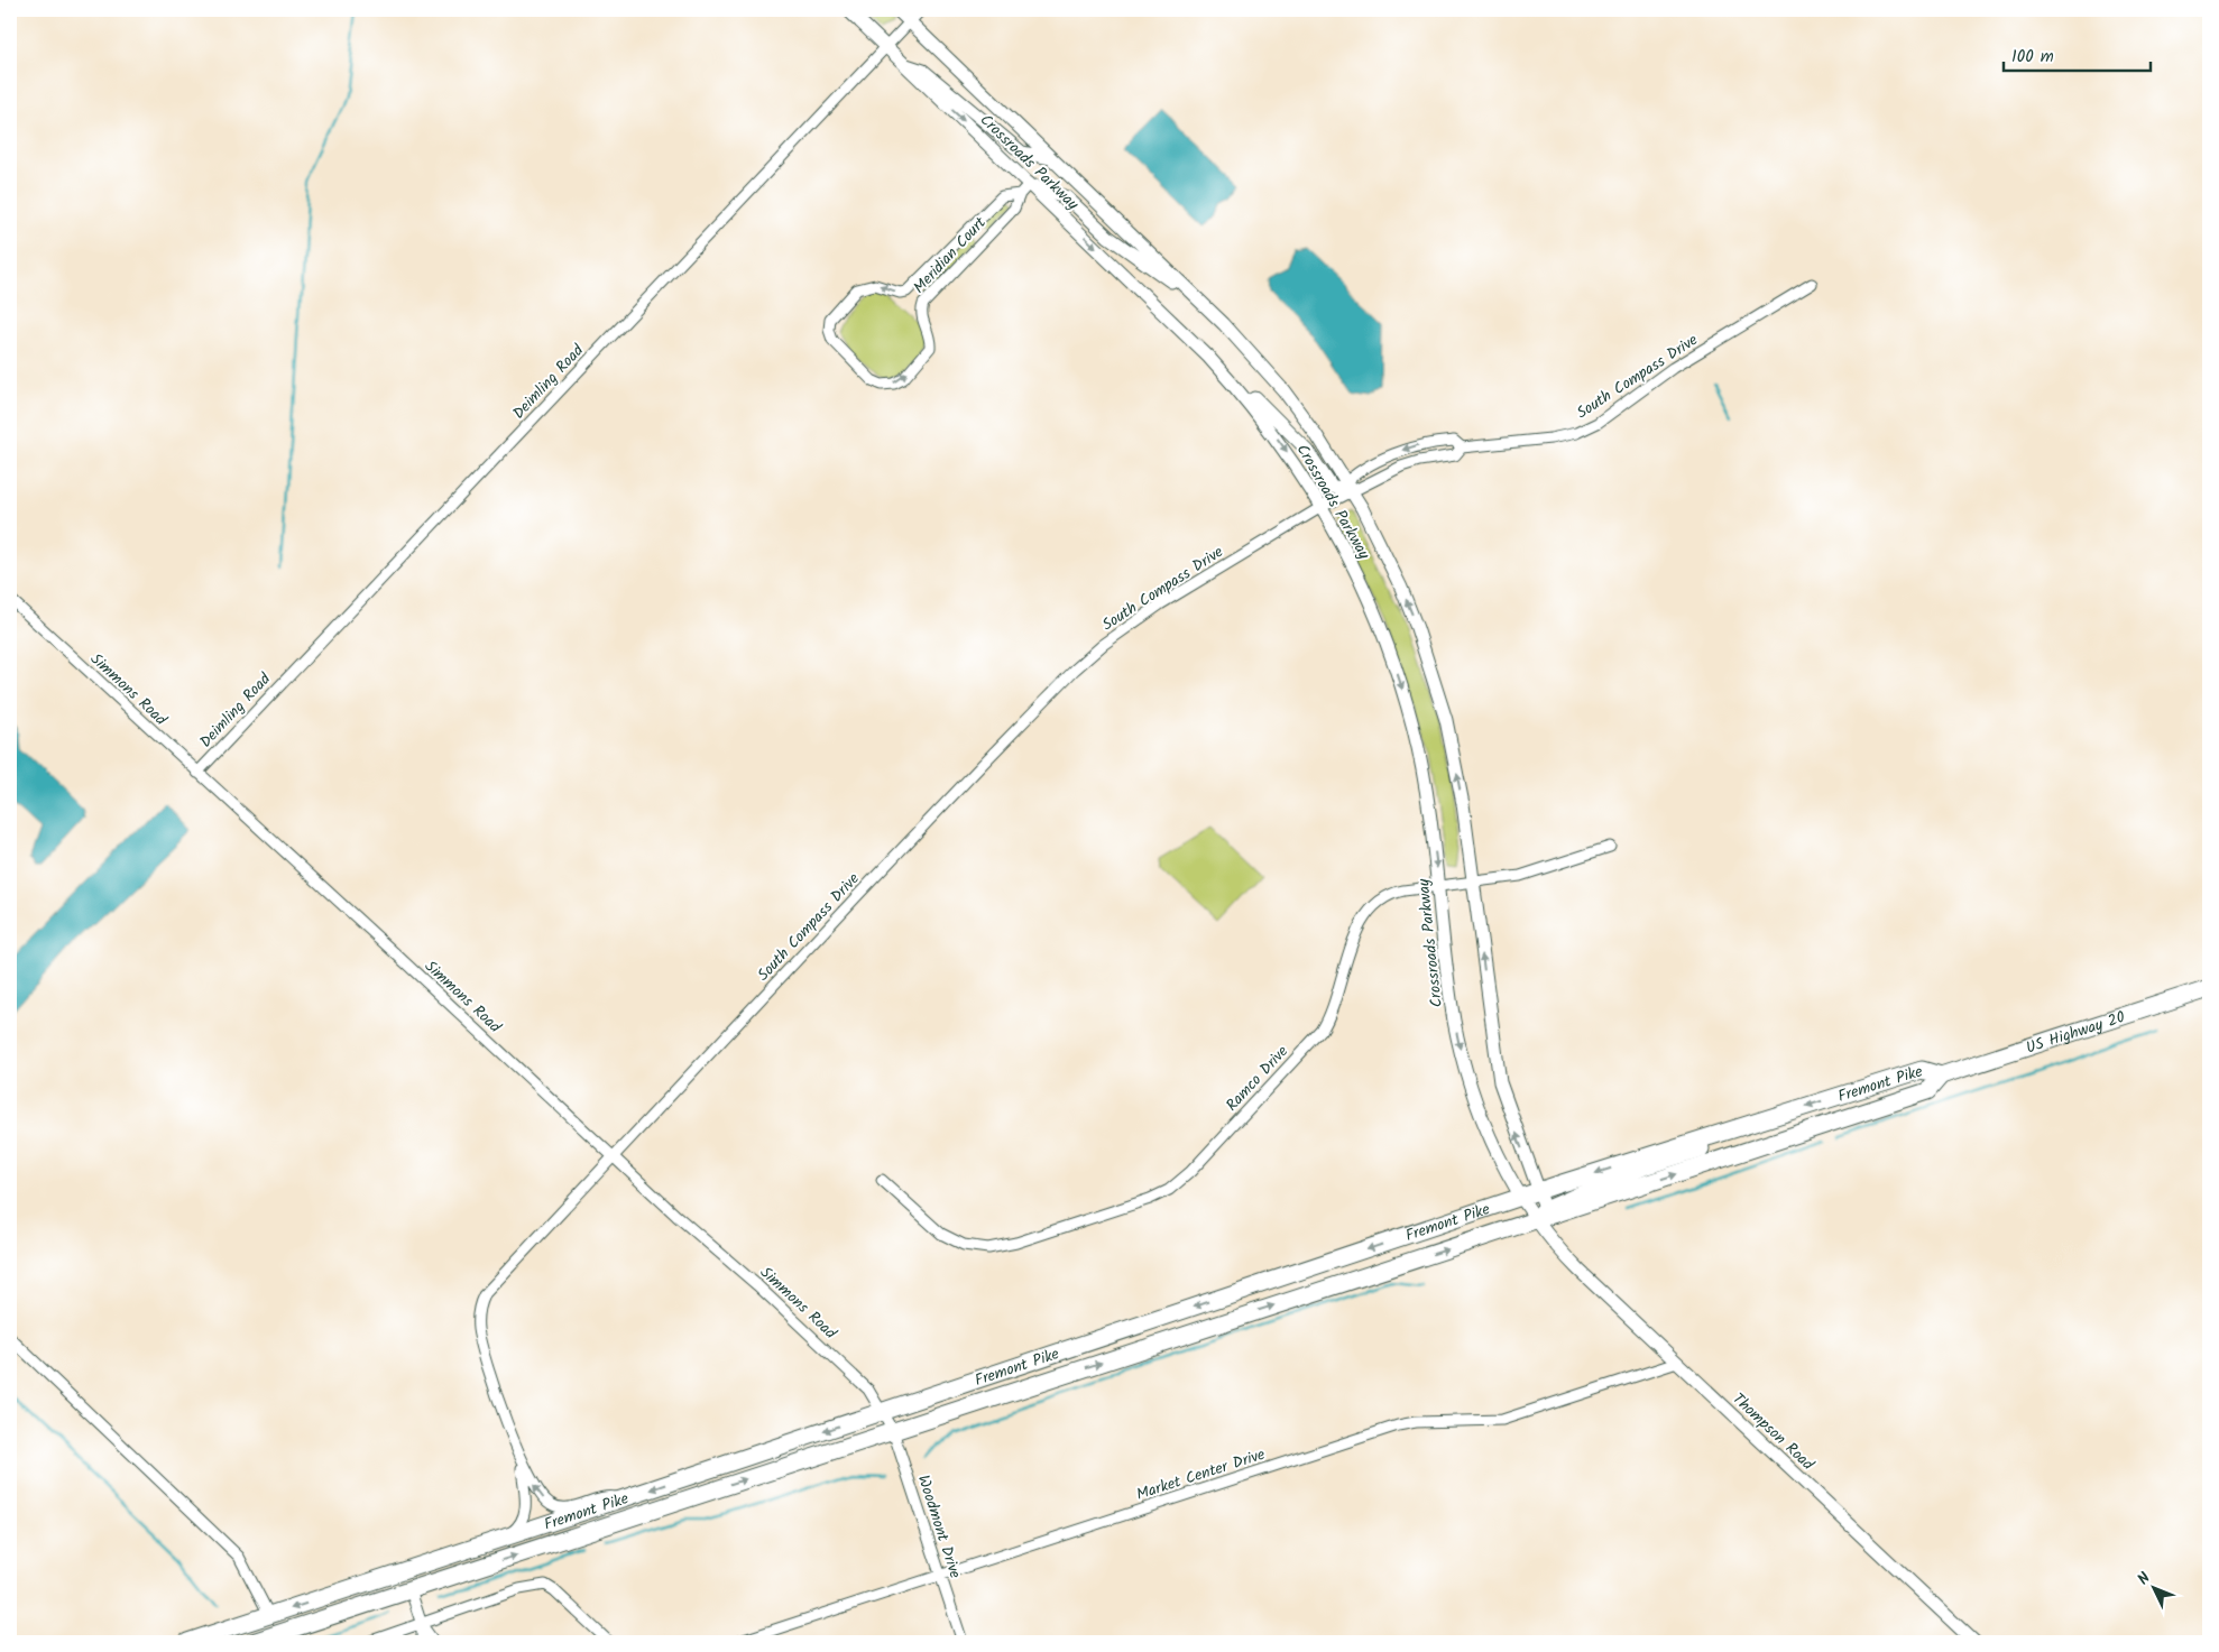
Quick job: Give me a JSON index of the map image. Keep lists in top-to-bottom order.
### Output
{
  "streets": {
    "main road": ["US Highway 20", "Fremont Pike"],
    "street": [
      "Crossroads Parkway",
      "Meridian Court",
      "South Compass Drive",
      "Deimling Road",
      "Simmons Road",
      "Ramco Drive",
      "Thompson Road",
      "Market Center Drive",
      "Woodmont Drive"
    ]
  },
  "crossings": [
    ["Crossroads Parkway", "Meridian Court"],
    ["Crossroads Parkway", "South Compass Drive"],
    ["Crossroads Parkway", "Deimling Road"],
    ["Crossroads Parkway", "Ramco Drive"],
    ["Crossroads Parkway", "Fremont Pike"],
    ["Crossroads Parkway", "Thompson Road"],
    ["South Compass Drive", "Simmons Road"],
    ["South Compass Drive", "Fremont Pike"],
    ["Deimling Road", "Simmons Road"],
    ["Simmons Road", "Fremont Pike"],
    ["Simmons Road", "Woodmont Drive"],
    ["US Highway 20", "Fremont Pike"],
    ["Fremont Pike", "Thompson Road"],
    ["Fremont Pike", "Woodmont Drive"],
    ["Thompson Road", "Market Center Drive"],
    ["Market Center Drive", "Woodmont Drive"]
  ],
  "scale_bar": "100 m",
  "north": "top left"
}
